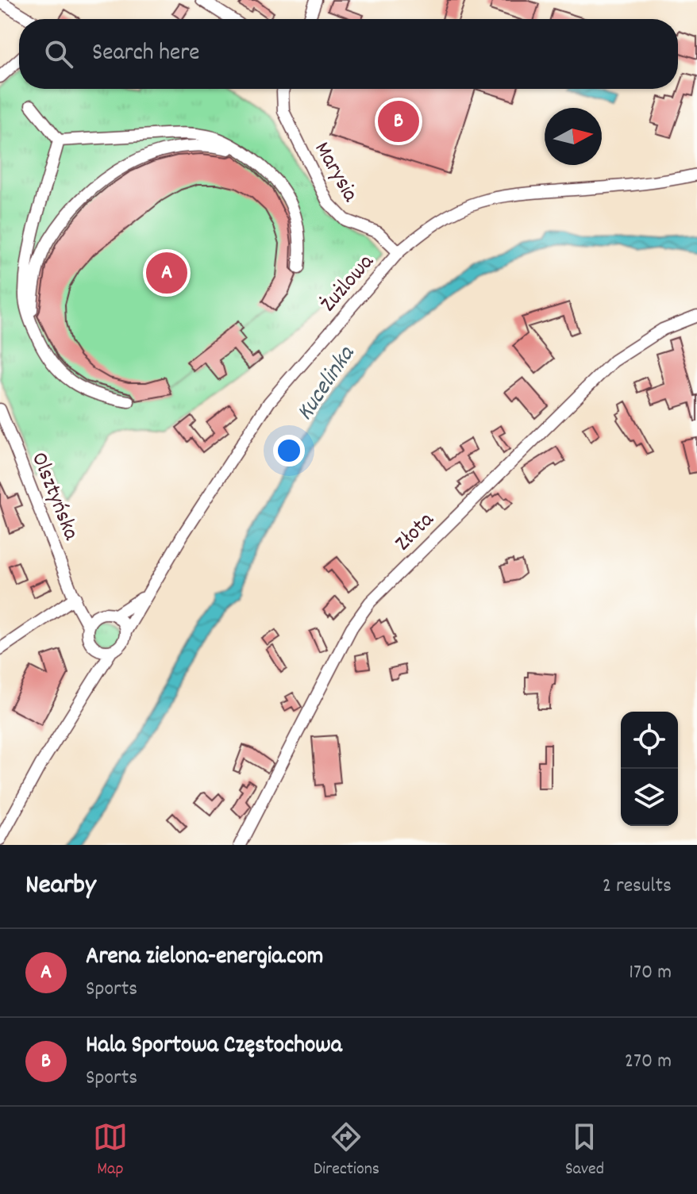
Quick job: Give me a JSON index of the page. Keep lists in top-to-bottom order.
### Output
{
  "streets": {
    "street": [
      "Marysia",
      "Żużlowa",
      "Olsztyńska",
      "Złota"
    ]
  },
  "crossings": [
    ["Marysia", "Żużlowa"],
    ["Żużlowa", "Olsztyńska"]
  ],
  "water": ["Kucelinka"],
  "north": "right",
  "page": {
    "search": "Search here",
    "pins": ["B", "A"],
    "heading": ["Nearby", "2 results"],
    "list": [
      {
        "mark": "A",
        "name": "Arena zielona-energia.com",
        "note": "Sports",
        "value": "170 m"
      },
      {
        "mark": "B",
        "name": "Hala Sportowa Częstochowa",
        "note": "Sports",
        "value": "270 m"
      }
    ],
    "nav": ["Map", "Directions", "Saved"]
  }
}
